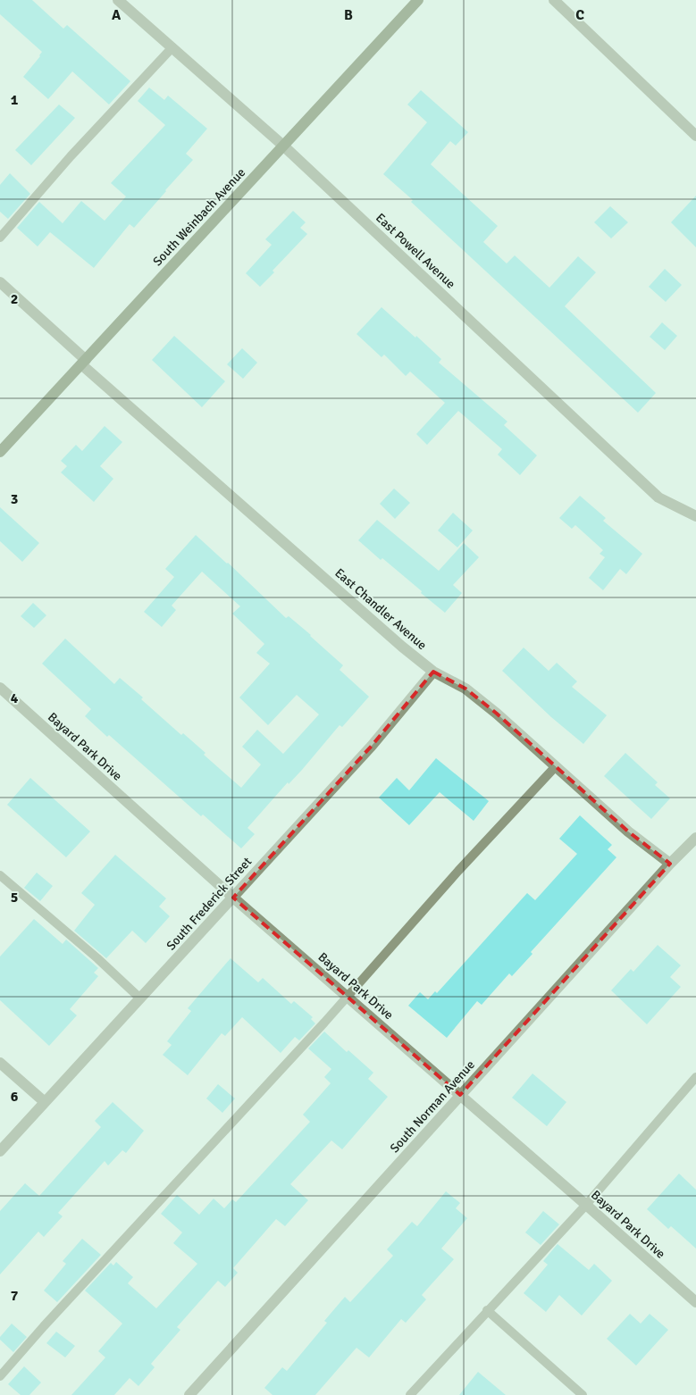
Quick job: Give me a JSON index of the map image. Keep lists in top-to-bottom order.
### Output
{
  "streets": {
    "street": [
      "South Weinbach Avenue",
      "East Powell Avenue",
      "East Chandler Avenue",
      "Bayard Park Drive",
      "South Frederick Street",
      "South Norman Avenue"
    ]
  },
  "crossings": [
    ["South Weinbach Avenue", "East Powell Avenue"],
    ["South Weinbach Avenue", "East Chandler Avenue"],
    ["East Chandler Avenue", "South Frederick Street"],
    ["East Chandler Avenue", "South Norman Avenue"],
    ["Bayard Park Drive", "South Frederick Street"],
    ["Bayard Park Drive", "South Norman Avenue"]
  ],
  "grid": {
    "columns": ["A", "B", "C"],
    "rows": [
      "1",
      "2",
      "3",
      "4",
      "5",
      "6",
      "7"
    ]
  }
}
